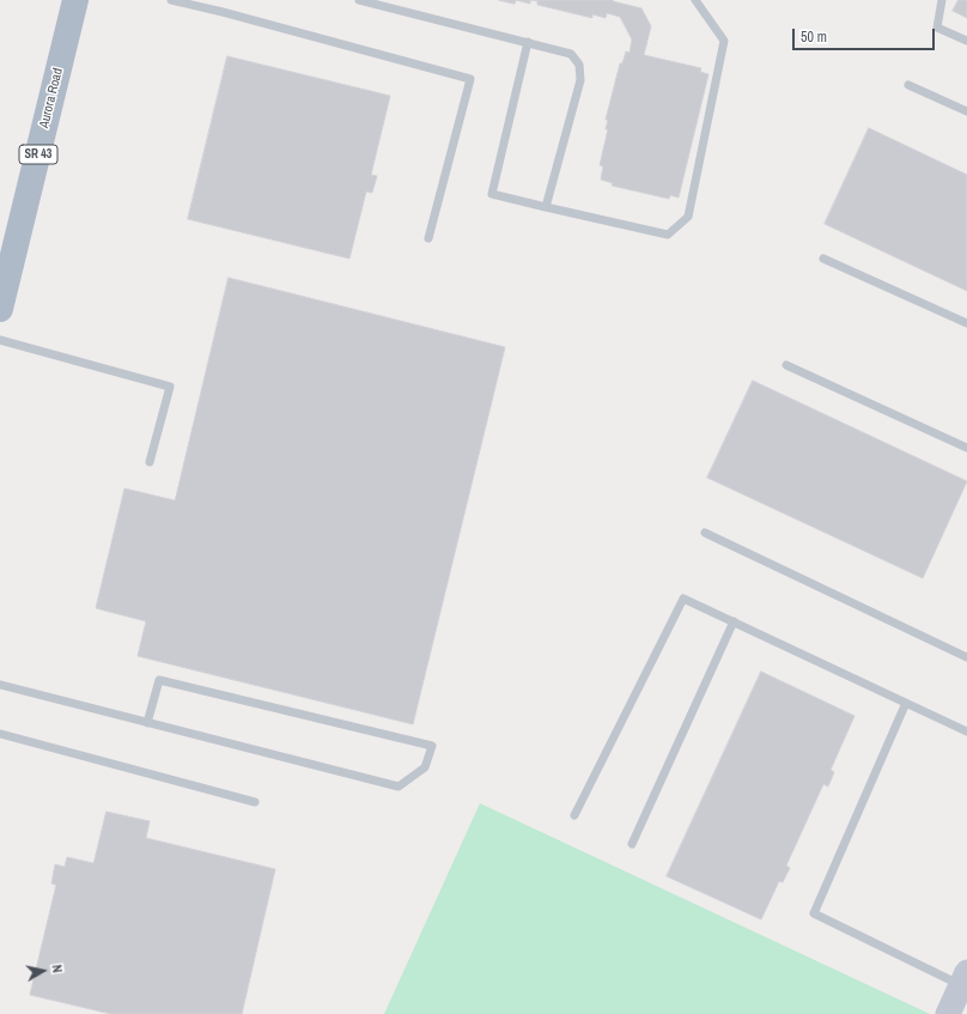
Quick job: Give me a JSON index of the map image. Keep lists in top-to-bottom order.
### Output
{
  "streets": {
    "main road": ["Aurora Road", "SR 43"]
  },
  "scale_bar": "50 m",
  "north": "right"
}
